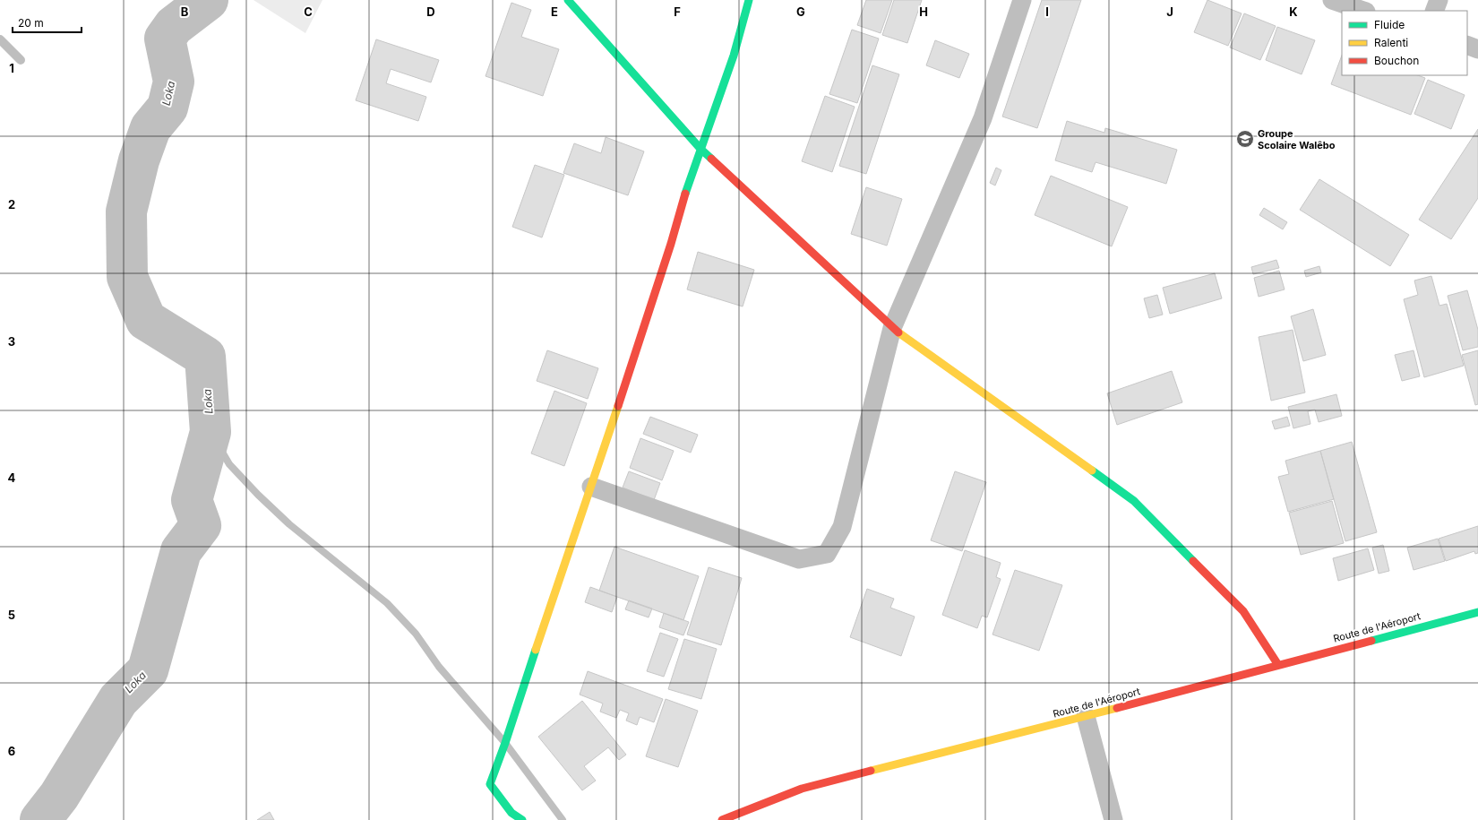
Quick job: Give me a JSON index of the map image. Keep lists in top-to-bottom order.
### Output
{
  "streets": {
    "street": ["Route de l'Aéroport"]
  },
  "water": ["Loka"],
  "places": {
    "school or university": ["Groupe Scolaire Walêbo"]
  },
  "legend": ["Fluide", "Ralenti", "Bouchon"],
  "scale_bar": "20 m",
  "grid": {
    "columns": [
      "B",
      "C",
      "D",
      "E",
      "F",
      "G",
      "H",
      "I",
      "J",
      "K"
    ],
    "rows": [
      "1",
      "2",
      "3",
      "4",
      "5",
      "6"
    ]
  }
}
